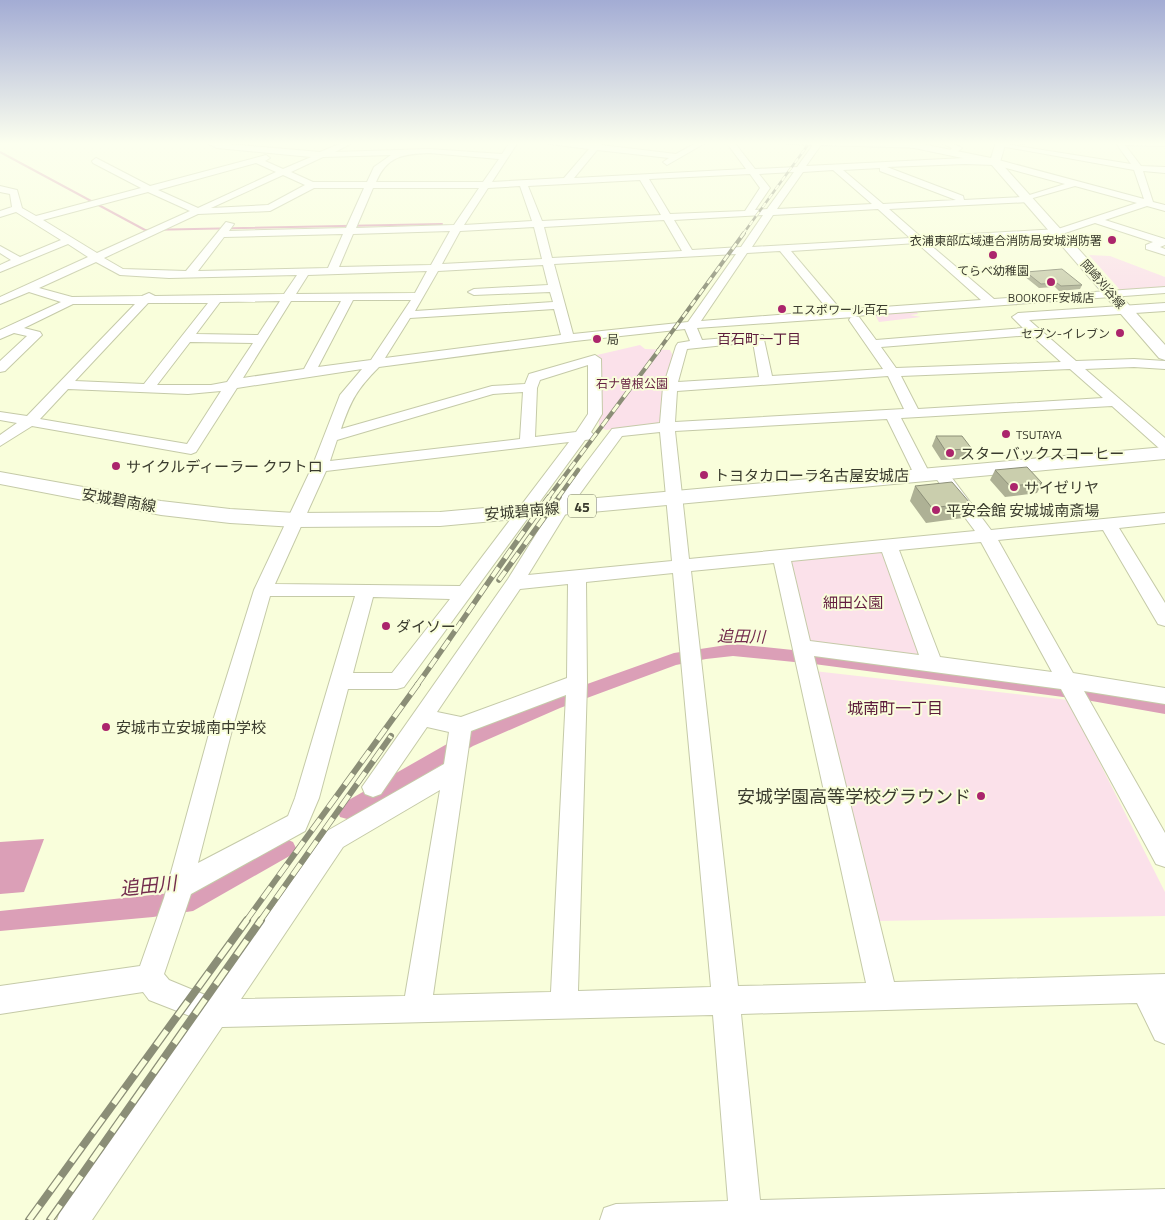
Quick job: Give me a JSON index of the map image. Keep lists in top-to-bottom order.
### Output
{
  "streets": {
    "main road": ["岡崎刈谷線", "安城碧南線", "45"]
  },
  "districts": ["百石町一丁目", "城南町一丁目"],
  "water": ["追田川"],
  "parks": ["石ナ曽根公園", "細田公園"],
  "places": [
    "衣浦東部広域連合消防局安城消防署",
    "てらべ幼稚園",
    "BOOKOFF安城店",
    "エスポワール百石",
    "セブン-イレブン",
    "局",
    "TSUTAYA",
    "スターバックスコーヒー",
    "サイクルディーラー クワトロ",
    "トヨタカローラ名古屋安城店",
    "サイゼリヤ",
    "平安会館 安城城南斎場",
    "ダイソー",
    "安城市立安城南中学校",
    "安城学園高等学校グラウンド"
  ]
}
